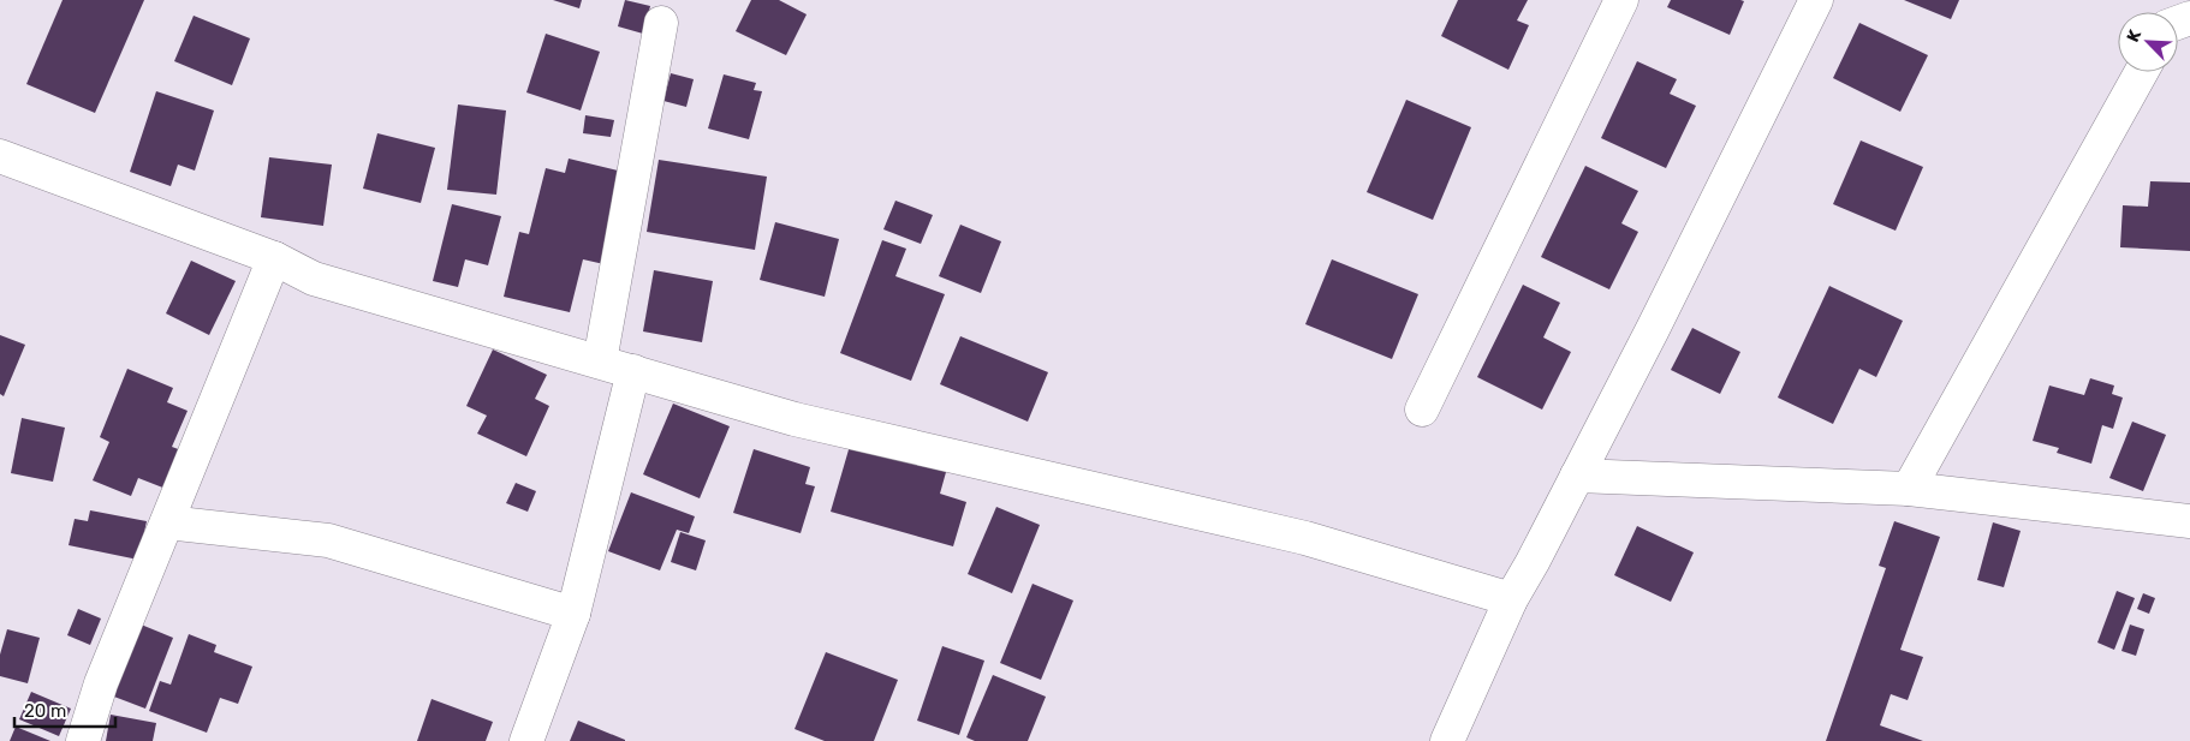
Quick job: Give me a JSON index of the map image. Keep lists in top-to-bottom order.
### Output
{
  "scale_bar": "20 m",
  "north": "top left"
}
